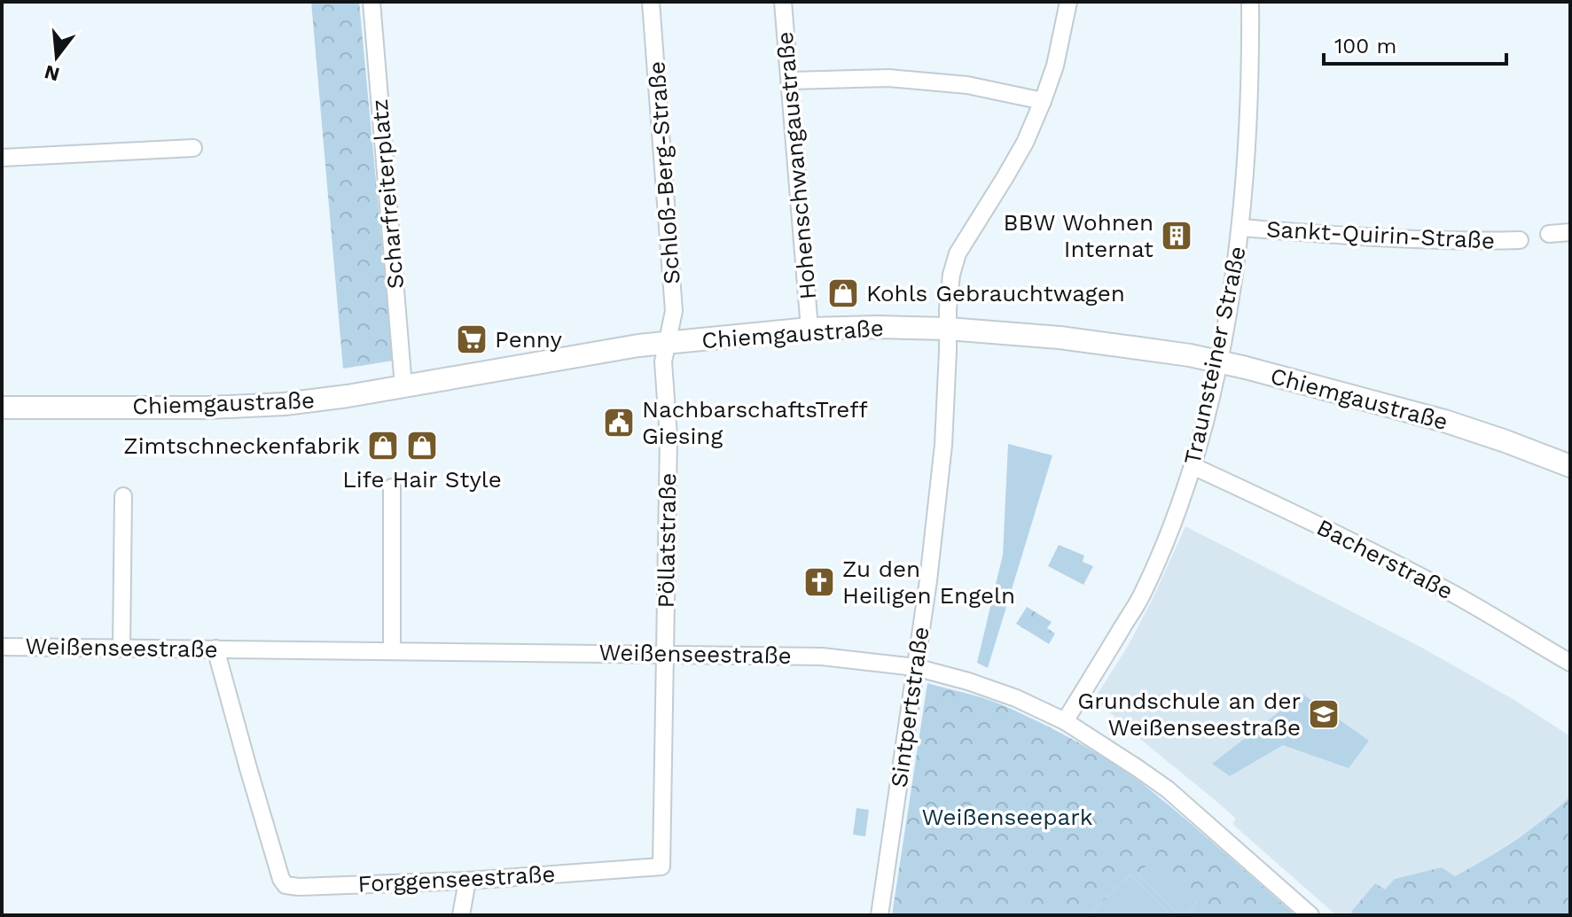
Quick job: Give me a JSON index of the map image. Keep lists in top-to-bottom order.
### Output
{
  "streets": {
    "main road": ["Chiemgaustraße"],
    "street": [
      "Hohenschwangaustraße",
      "Schloß-Berg-Straße",
      "Scharfreiterplatz",
      "Sankt-Quirin-Straße",
      "Traunsteiner Straße",
      "Pöllatstraße",
      "Bacherstraße",
      "Weißenseestraße",
      "Sintpertstraße",
      "Forggenseestraße"
    ]
  },
  "crossings": [
    ["Hohenschwangaustraße", "Chiemgaustraße"],
    ["Schloß-Berg-Straße", "Chiemgaustraße"],
    ["Schloß-Berg-Straße", "Pöllatstraße"],
    ["Scharfreiterplatz", "Chiemgaustraße"],
    ["Sankt-Quirin-Straße", "Traunsteiner Straße"],
    ["Chiemgaustraße", "Traunsteiner Straße"],
    ["Chiemgaustraße", "Pöllatstraße"],
    ["Chiemgaustraße", "Sintpertstraße"],
    ["Traunsteiner Straße", "Bacherstraße"],
    ["Traunsteiner Straße", "Weißenseestraße"],
    ["Pöllatstraße", "Weißenseestraße"],
    ["Pöllatstraße", "Forggenseestraße"],
    ["Weißenseestraße", "Sintpertstraße"],
    ["Weißenseestraße", "Forggenseestraße"]
  ],
  "parks": ["Weißenseepark"],
  "places": {
    "building": ["BBW Wohnen Internat"],
    "shop": ["Kohls Gebrauchtwagen", "Zimtschneckenfabrik", "Life Hair Style"],
    "supermarket": ["Penny"],
    "public building": ["NachbarschaftsTreff Giesing"],
    "church": ["Zu den Heiligen Engeln"],
    "school or university": ["Grundschule an der Weißenseestraße"]
  },
  "scale_bar": "100 m",
  "north": "bottom"
}
